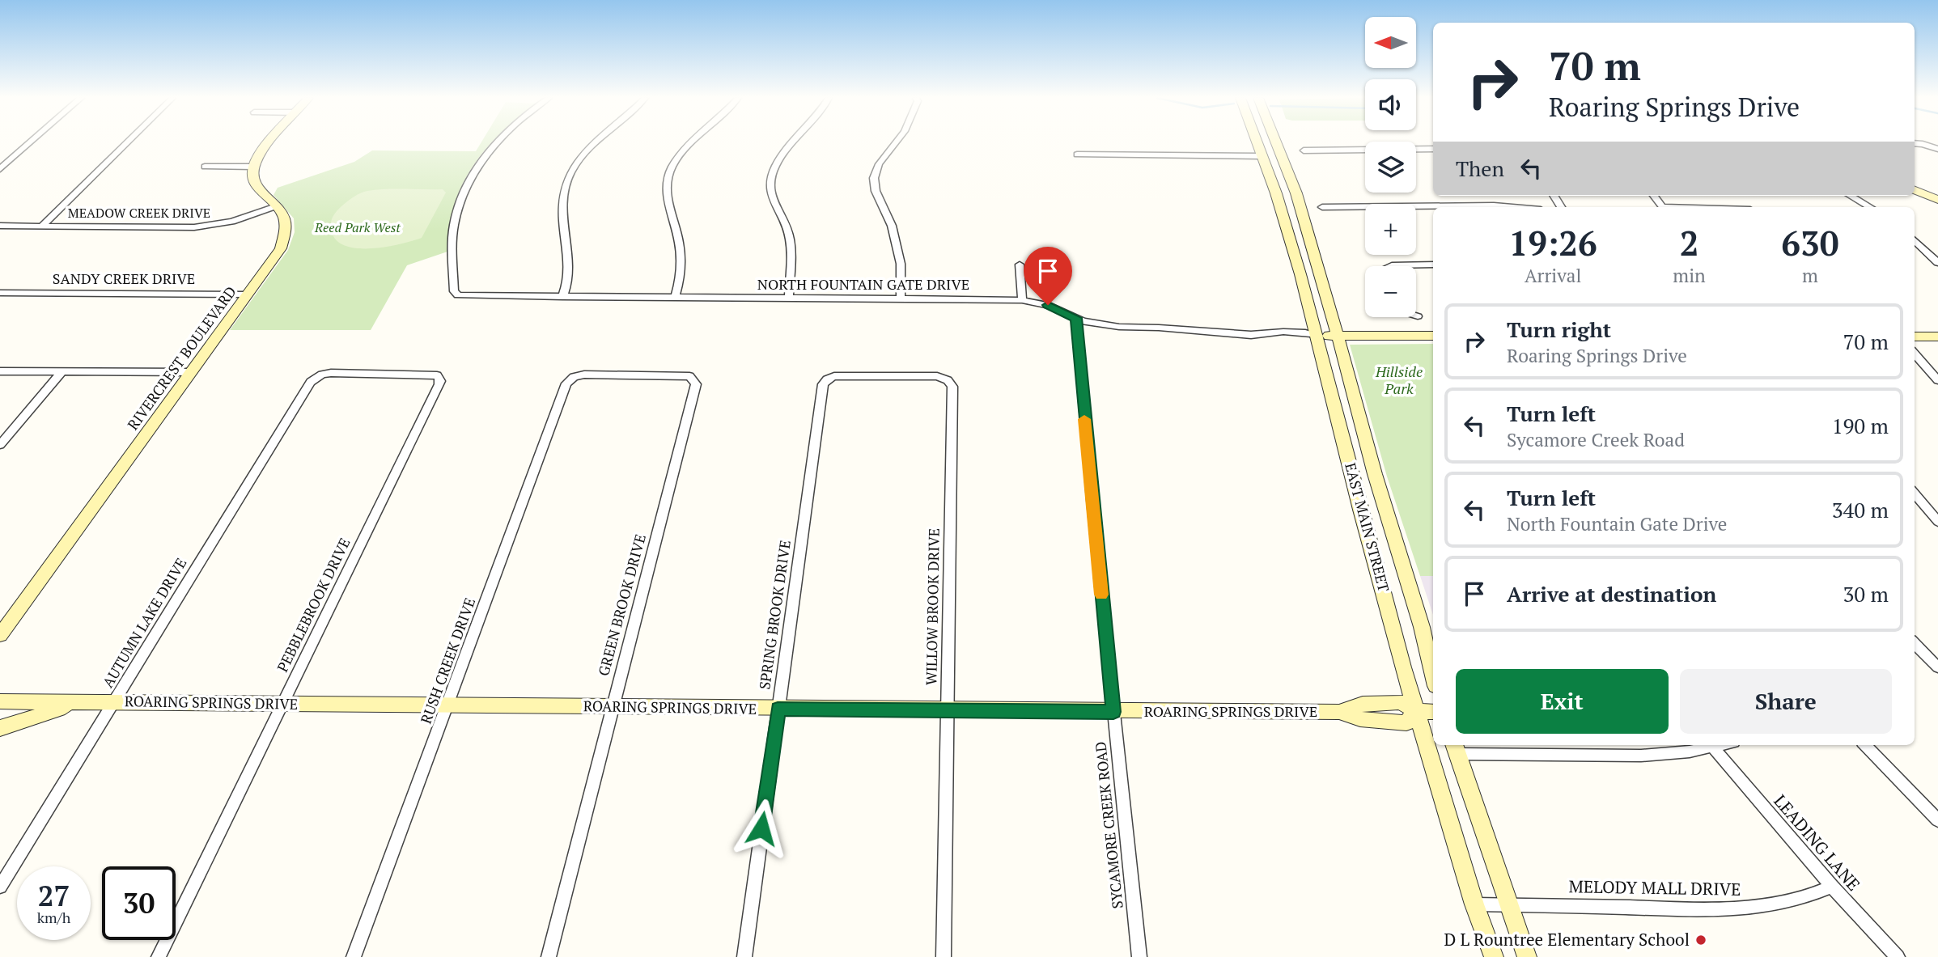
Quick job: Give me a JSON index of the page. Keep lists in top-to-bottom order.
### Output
{
  "streets": {
    "main road": ["RIVERCREST BOULEVARD", "EAST MAIN STREET", "ROARING SPRINGS DRIVE"],
    "street": [
      "MEADOW CREEK DRIVE",
      "SANDY CREEK DRIVE",
      "NORTH FOUNTAIN GATE DRIVE",
      "PEBBLEBROOK DRIVE",
      "GREEN BROOK DRIVE",
      "WILLOW BROOK DRIVE",
      "SPRING BROOK DRIVE",
      "AUTUMN LAKE DRIVE",
      "RUSH CREEK DRIVE",
      "SYCAMORE CREEK ROAD",
      "LEADING LANE",
      "MELODY MALL DRIVE"
    ]
  },
  "crossings": [
    ["MEADOW CREEK DRIVE", "RIVERCREST BOULEVARD"],
    ["SANDY CREEK DRIVE", "RIVERCREST BOULEVARD"],
    ["NORTH FOUNTAIN GATE DRIVE", "EAST MAIN STREET"],
    ["NORTH FOUNTAIN GATE DRIVE", "SYCAMORE CREEK ROAD"],
    ["EAST MAIN STREET", "ROARING SPRINGS DRIVE"],
    ["EAST MAIN STREET", "MELODY MALL DRIVE"],
    ["PEBBLEBROOK DRIVE", "AUTUMN LAKE DRIVE"],
    ["PEBBLEBROOK DRIVE", "ROARING SPRINGS DRIVE"],
    ["GREEN BROOK DRIVE", "RUSH CREEK DRIVE"],
    ["GREEN BROOK DRIVE", "ROARING SPRINGS DRIVE"],
    ["WILLOW BROOK DRIVE", "SPRING BROOK DRIVE"],
    ["WILLOW BROOK DRIVE", "ROARING SPRINGS DRIVE"],
    ["SPRING BROOK DRIVE", "ROARING SPRINGS DRIVE"],
    ["AUTUMN LAKE DRIVE", "ROARING SPRINGS DRIVE"],
    ["RUSH CREEK DRIVE", "ROARING SPRINGS DRIVE"],
    ["ROARING SPRINGS DRIVE", "SYCAMORE CREEK ROAD"],
    ["LEADING LANE", "MELODY MALL DRIVE"]
  ],
  "parks": ["Reed Park West", "Hillside Park"],
  "places": ["D L Rountree Elementary School"],
  "north": "left",
  "page": {
    "map_buttons": ["+", "−"],
    "turn": ["70 m", "Roaring Springs Drive"],
    "then": "Then",
    "eta": [
      "19:26",
      "Arrival",
      "2",
      "min",
      "630",
      "m"
    ],
    "list": [
      {
        "name": "Turn right",
        "note": "Roaring Springs Drive",
        "value": "70 m"
      },
      {
        "name": "Turn left",
        "note": "Sycamore Creek Road",
        "value": "190 m"
      },
      {
        "name": "Turn left",
        "note": "North Fountain Gate Drive",
        "value": "340 m"
      },
      {
        "name": "Arrive at destination",
        "value": "30 m"
      }
    ],
    "buttons": ["Exit", "Share"],
    "speed": "27 km/h",
    "limit": "30"
  }
}
